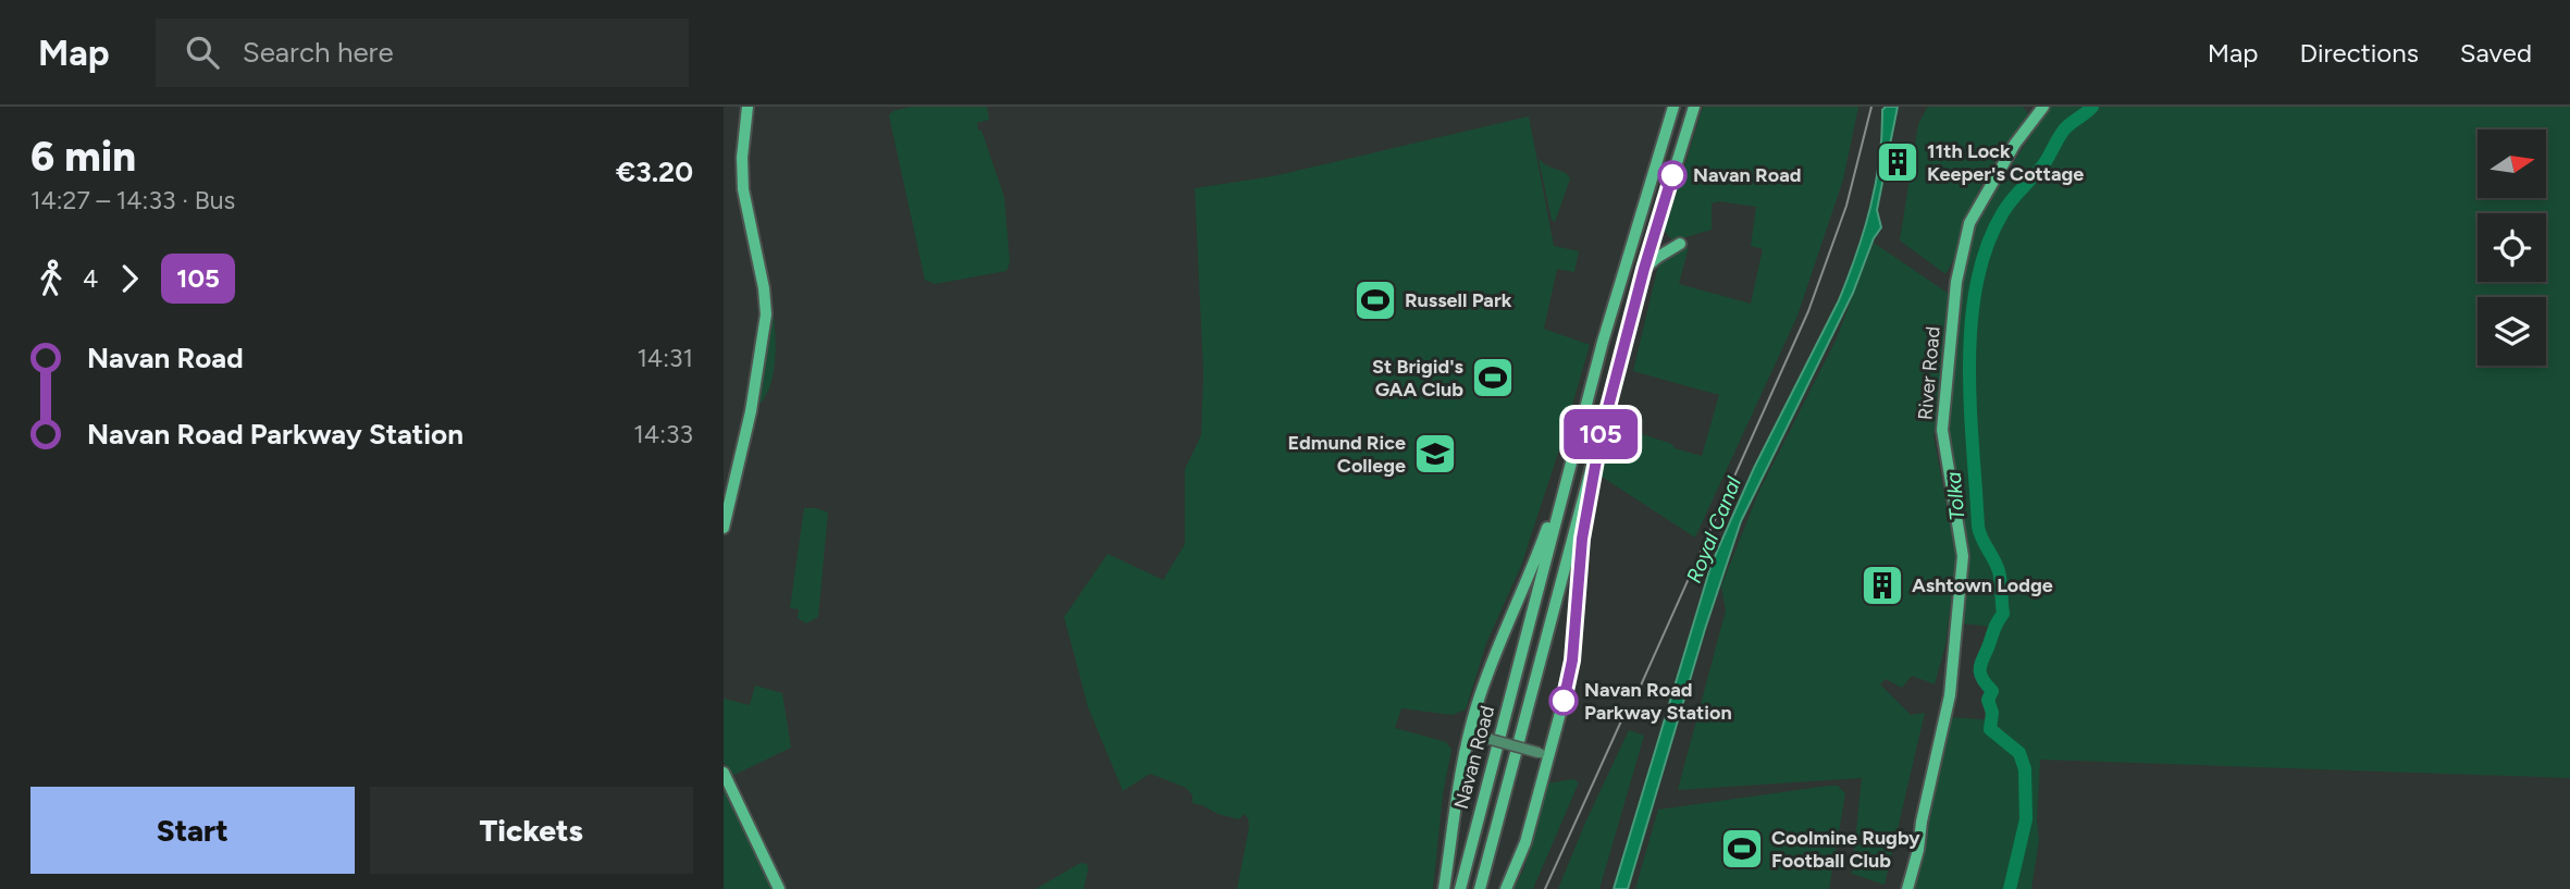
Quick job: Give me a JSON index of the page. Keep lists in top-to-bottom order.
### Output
{
  "streets": {
    "main road": ["River Road", "Navan Road"]
  },
  "water": ["Tolka", "Royal Canal"],
  "places": {
    "building": ["11th Lock Keeper's Cottage", "Ashtown Lodge"],
    "other": ["Navan Road", "Navan Road Parkway Station"],
    "sports": ["Russell Park", "St Brigid's GAA Club", "Coolmine Rugby Football Club"],
    "school or university": ["Edmund Rice College"]
  },
  "lines": ["bus line 105"],
  "north": "right",
  "page": {
    "header": "Map",
    "search": "Search here",
    "nav": ["Map", "Directions", "Saved"],
    "heading": ["6 min", "14:27 – 14:33 · Bus", "€3.20"],
    "on_map": "105",
    "legs": ["4", "105"],
    "list": [
      {
        "name": "Navan Road",
        "value": "14:31"
      },
      {
        "name": "Navan Road Parkway Station",
        "value": "14:33"
      }
    ],
    "buttons": ["Start", "Tickets"]
  }
}
